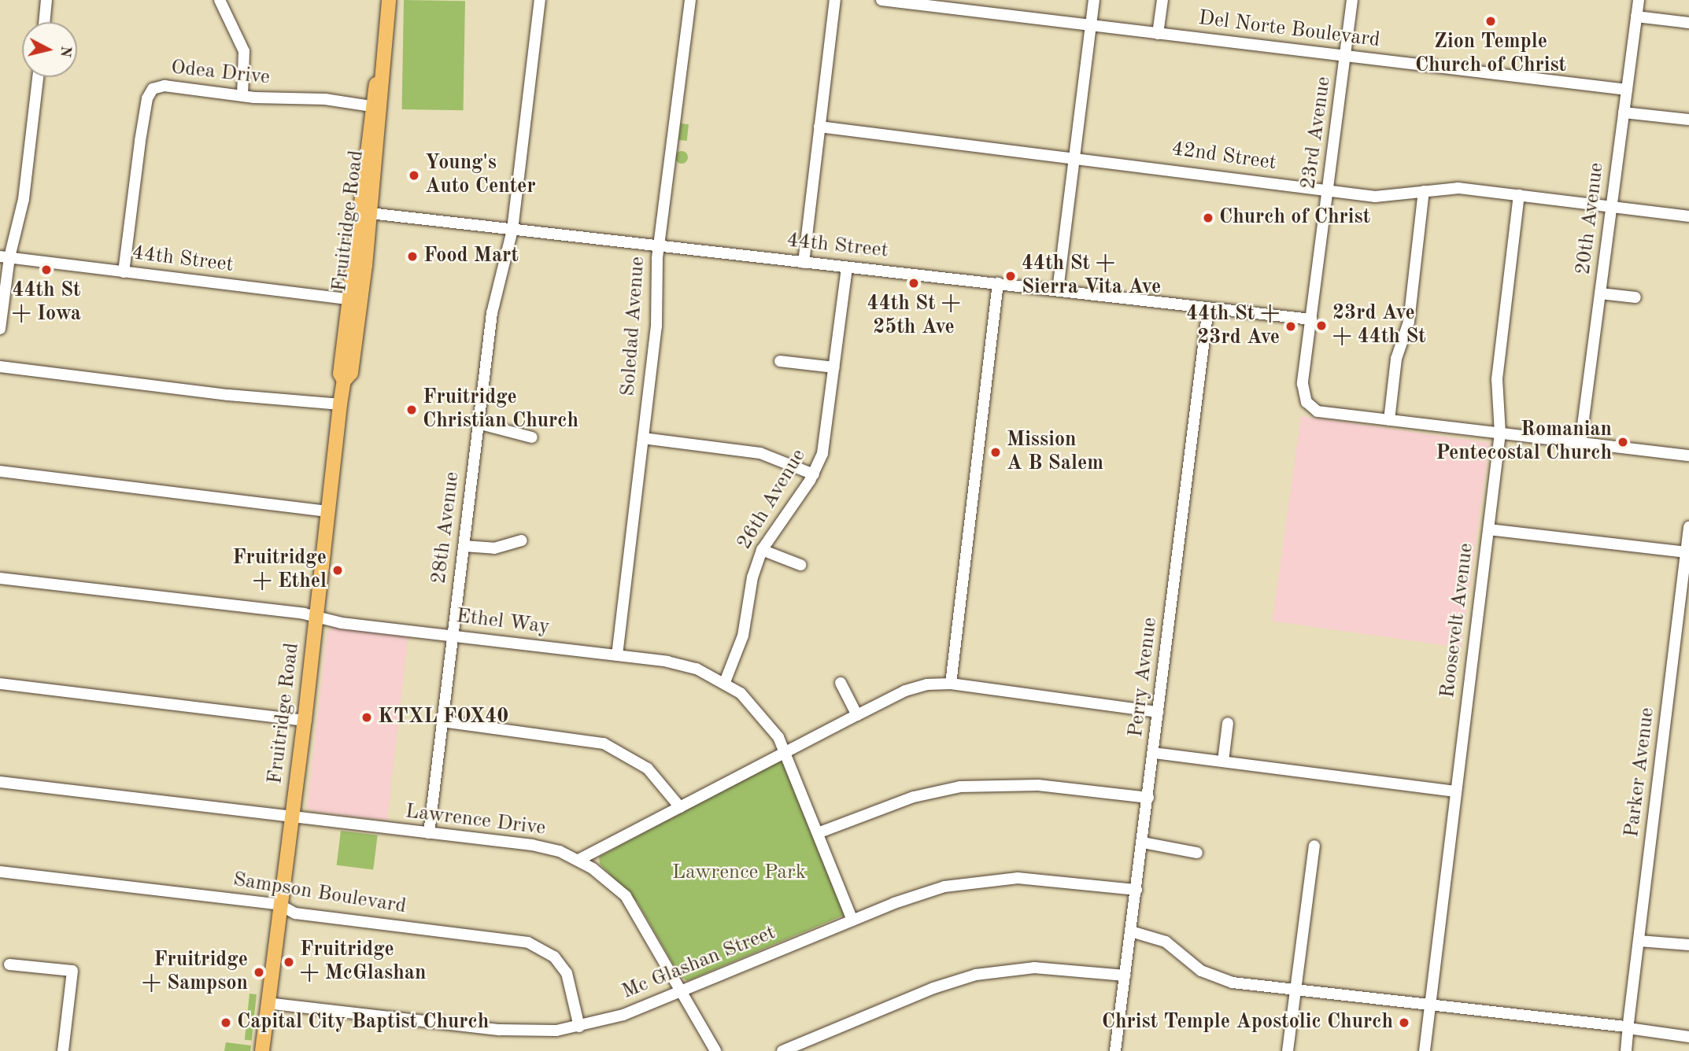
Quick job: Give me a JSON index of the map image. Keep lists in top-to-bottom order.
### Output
{
  "streets": {
    "main road": ["Fruitridge Road"],
    "street": [
      "Del Norte Boulevard",
      "Odea Drive",
      "23rd Avenue",
      "42nd Street",
      "20th Avenue",
      "44th Street",
      "Soledad Avenue",
      "26th Avenue",
      "28th Avenue",
      "Roosevelt Avenue",
      "Ethel Way",
      "Perry Avenue",
      "Parker Avenue",
      "Lawrence Drive",
      "Sampson Boulevard",
      "Mc Glashan Street"
    ]
  },
  "crossings": [
    ["Del Norte Boulevard", "23rd Avenue"],
    ["Del Norte Boulevard", "20th Avenue"],
    ["Odea Drive", "Fruitridge Road"],
    ["Odea Drive", "44th Street"],
    ["23rd Avenue", "42nd Street"],
    ["23rd Avenue", "44th Street"],
    ["42nd Street", "20th Avenue"],
    ["42nd Street", "Roosevelt Avenue"],
    ["Fruitridge Road", "44th Street"],
    ["Fruitridge Road", "Ethel Way"],
    ["Fruitridge Road", "Lawrence Drive"],
    ["Fruitridge Road", "Sampson Boulevard"],
    ["Fruitridge Road", "Mc Glashan Street"],
    ["44th Street", "Soledad Avenue"],
    ["44th Street", "26th Avenue"],
    ["44th Street", "28th Avenue"],
    ["44th Street", "Perry Avenue"],
    ["Soledad Avenue", "Ethel Way"],
    ["26th Avenue", "Ethel Way"],
    ["28th Avenue", "Ethel Way"],
    ["28th Avenue", "Lawrence Drive"],
    ["Ethel Way", "Mc Glashan Street"],
    ["Perry Avenue", "Mc Glashan Street"],
    ["Lawrence Drive", "Mc Glashan Street"],
    ["Sampson Boulevard", "Mc Glashan Street"]
  ],
  "parks": ["Lawrence Park"],
  "places": [
    "Zion Temple Church of Christ",
    "Young's Auto Center",
    "Church of Christ",
    "Food Mart",
    "44th St + Iowa",
    "44th St + Sierra Vita Ave",
    "44th St + 25th Ave",
    "23rd Ave + 44th St",
    "44th St + 23rd Ave",
    "Fruitridge Christian Church",
    "Romanian Pentecostal Church",
    "Mission A B Salem",
    "Fruitridge + Ethel",
    "KTXL FOX40",
    "Fruitridge + McGlashan",
    "Fruitridge + Sampson",
    "Capital City Baptist Church",
    "Christ Temple Apostolic Church"
  ],
  "north": "right"
}
